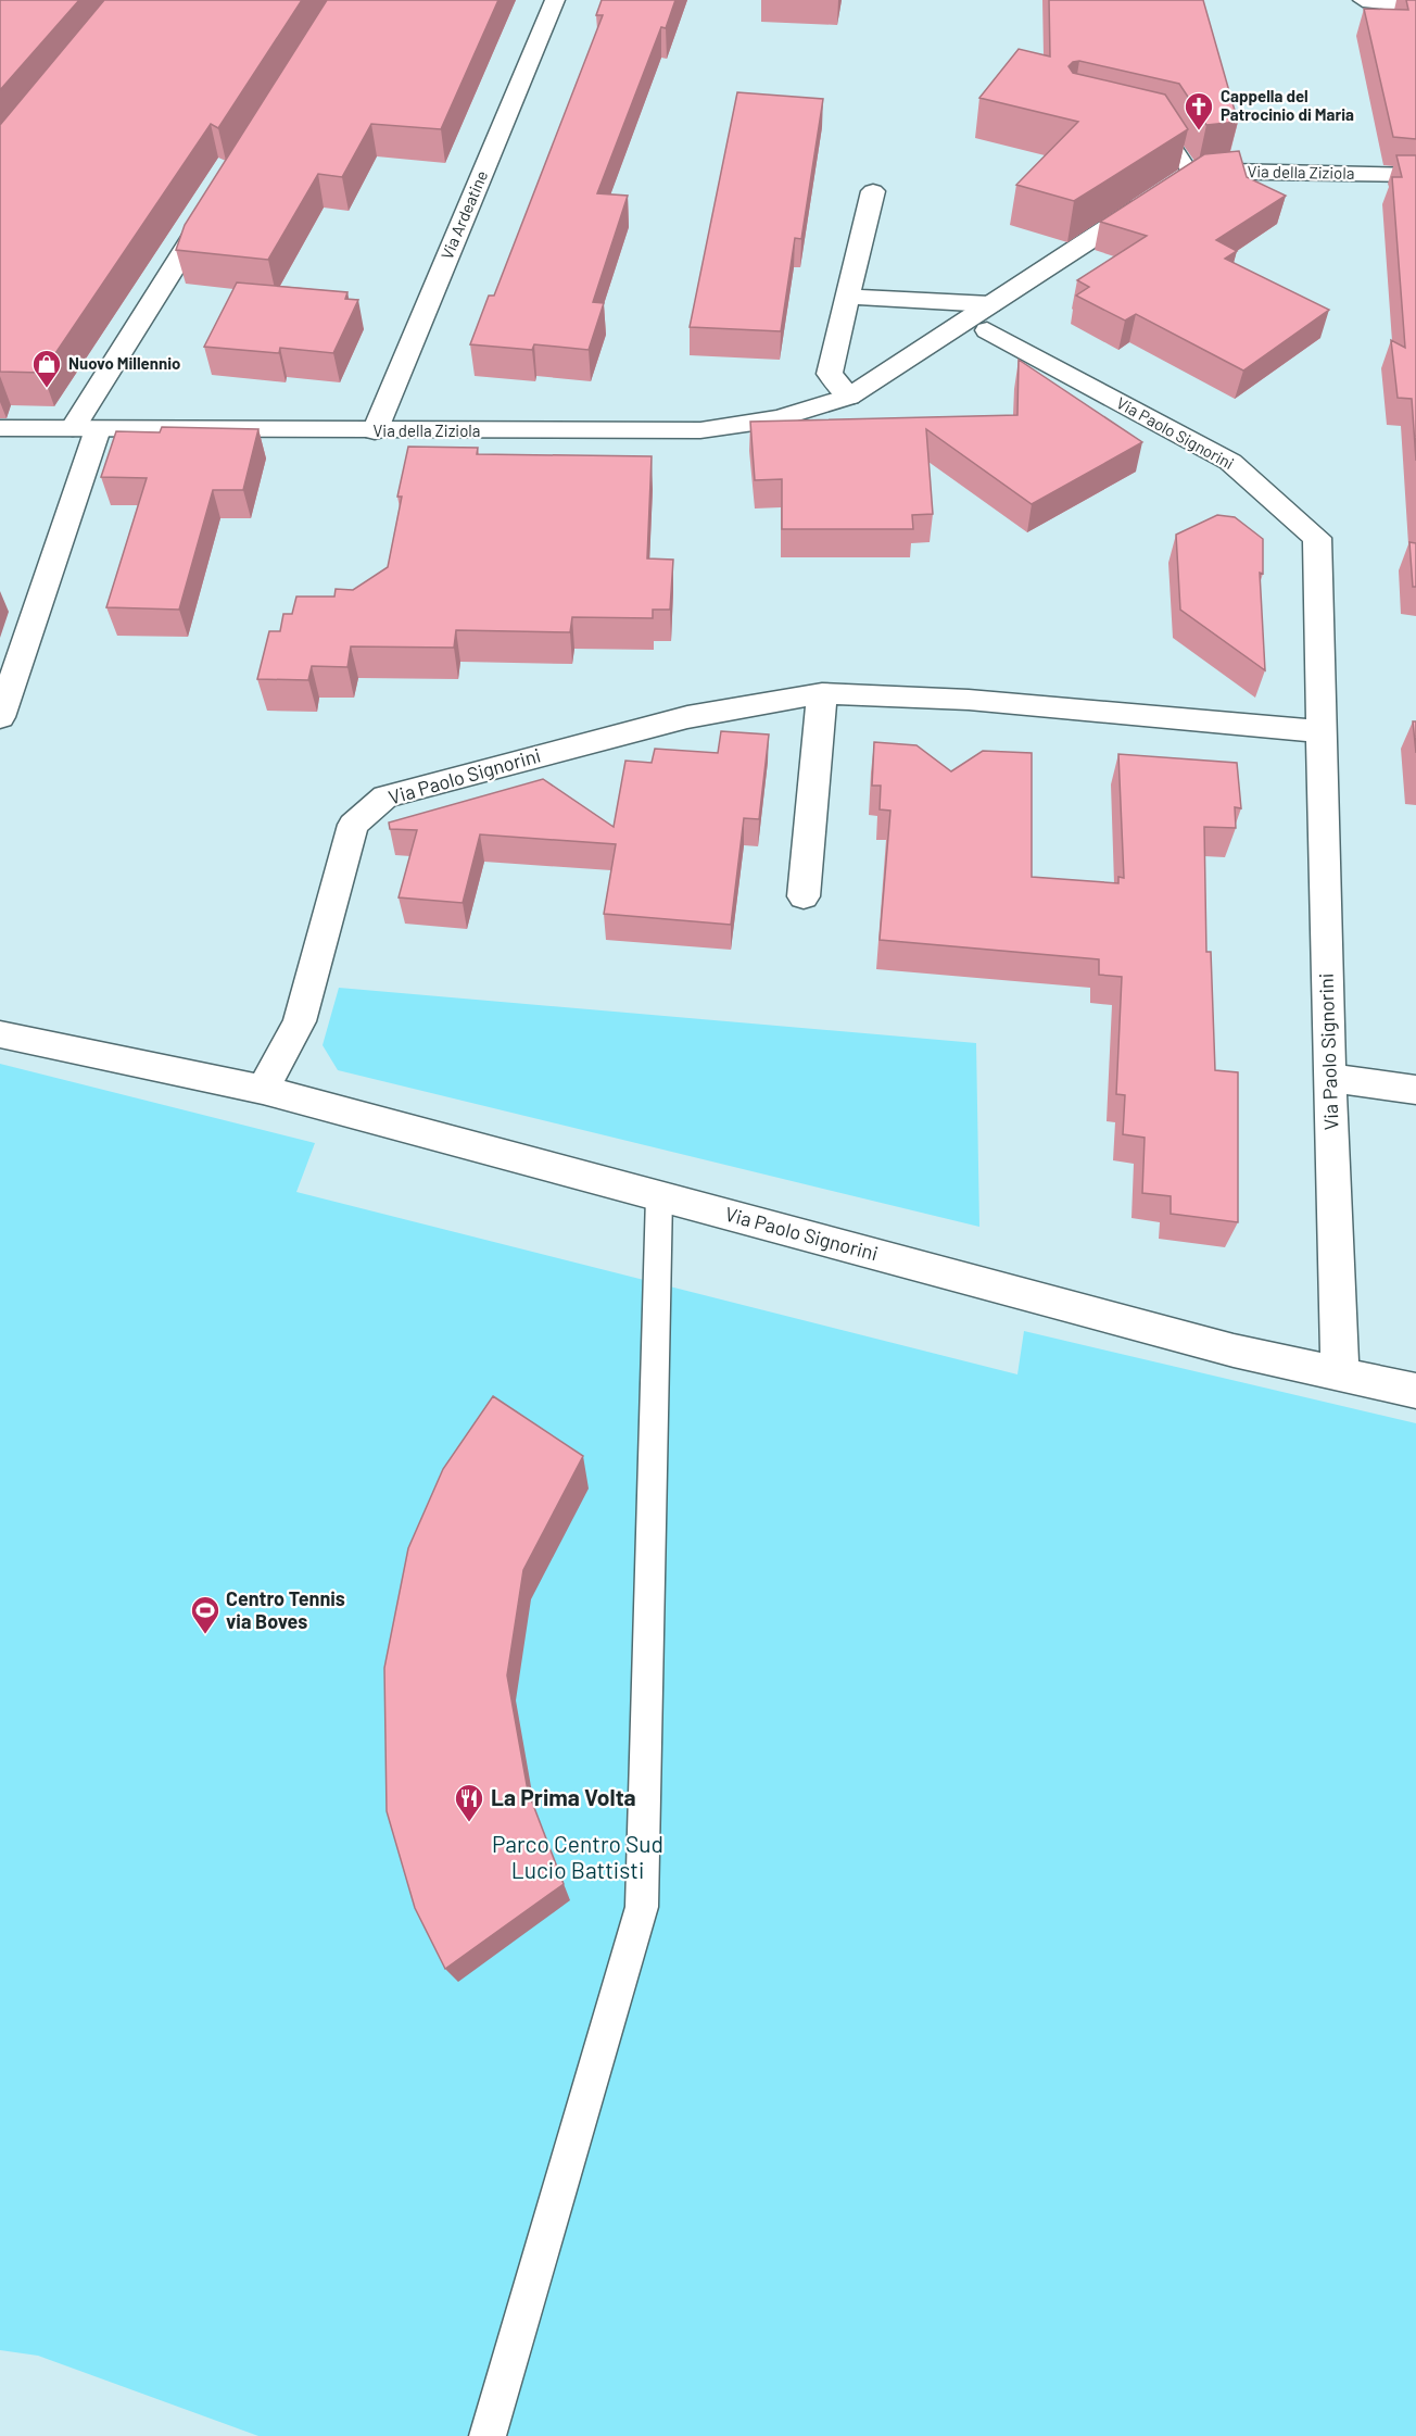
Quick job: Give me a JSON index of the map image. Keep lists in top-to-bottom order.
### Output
{
  "streets": {
    "street": ["Via della Ziziola", "Via Ardeatine", "Via Paolo Signorini"]
  },
  "crossings": [
    ["Via della Ziziola", "Via Ardeatine"]
  ],
  "parks": ["Parco Centro Sud Lucio Battisti"],
  "places": {
    "church": ["Cappella del Patrocinio di Maria"],
    "shop": ["Nuovo Millennio"],
    "sports": ["Centro Tennis via Boves"],
    "restaurant": ["La Prima Volta"]
  }
}
